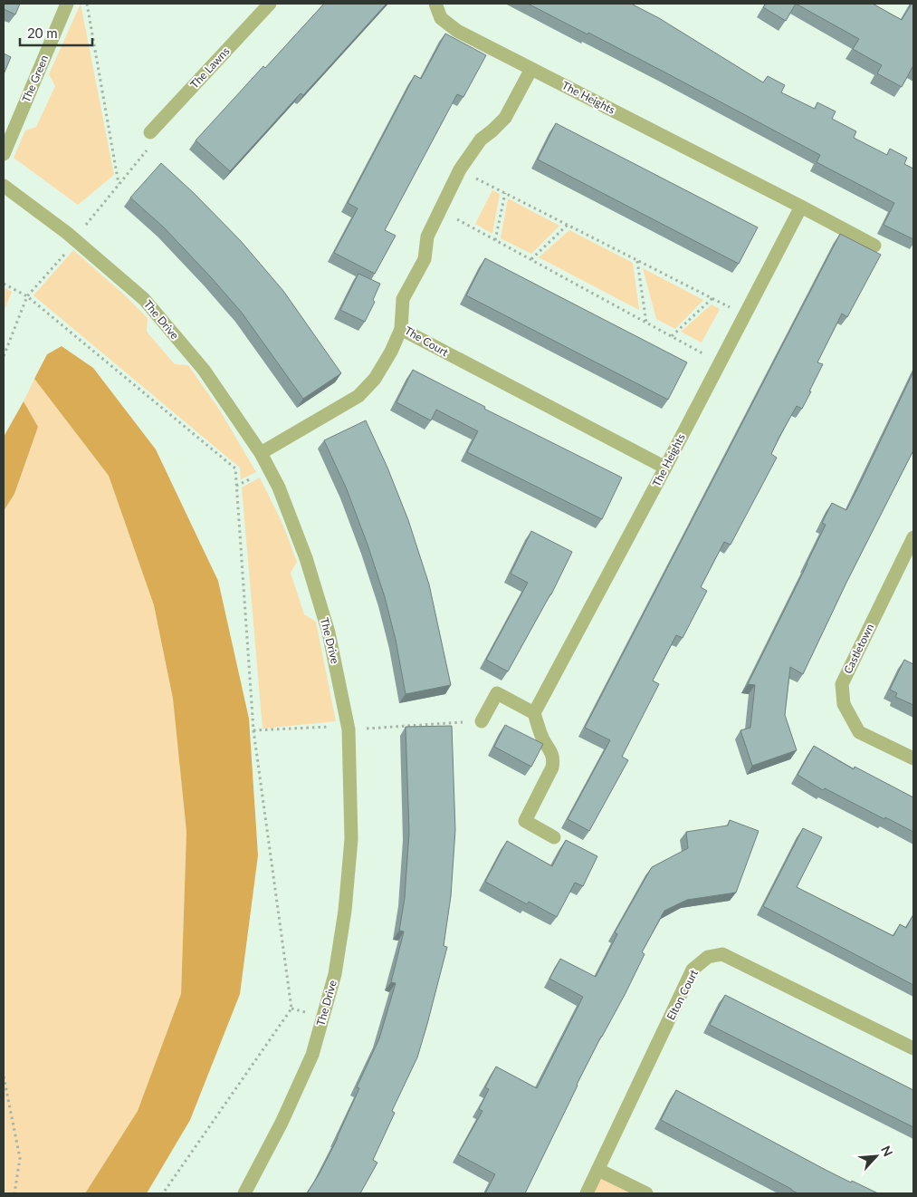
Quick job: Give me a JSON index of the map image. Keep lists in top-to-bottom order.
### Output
{
  "streets": {
    "street": [
      "The Lawns",
      "The Green",
      "The Heights",
      "The Drive",
      "The Court",
      "Castletown",
      "Elton Court"
    ]
  },
  "crossings": [
    ["The Heights", "The Court"]
  ],
  "scale_bar": "20 m",
  "north": "top right"
}
